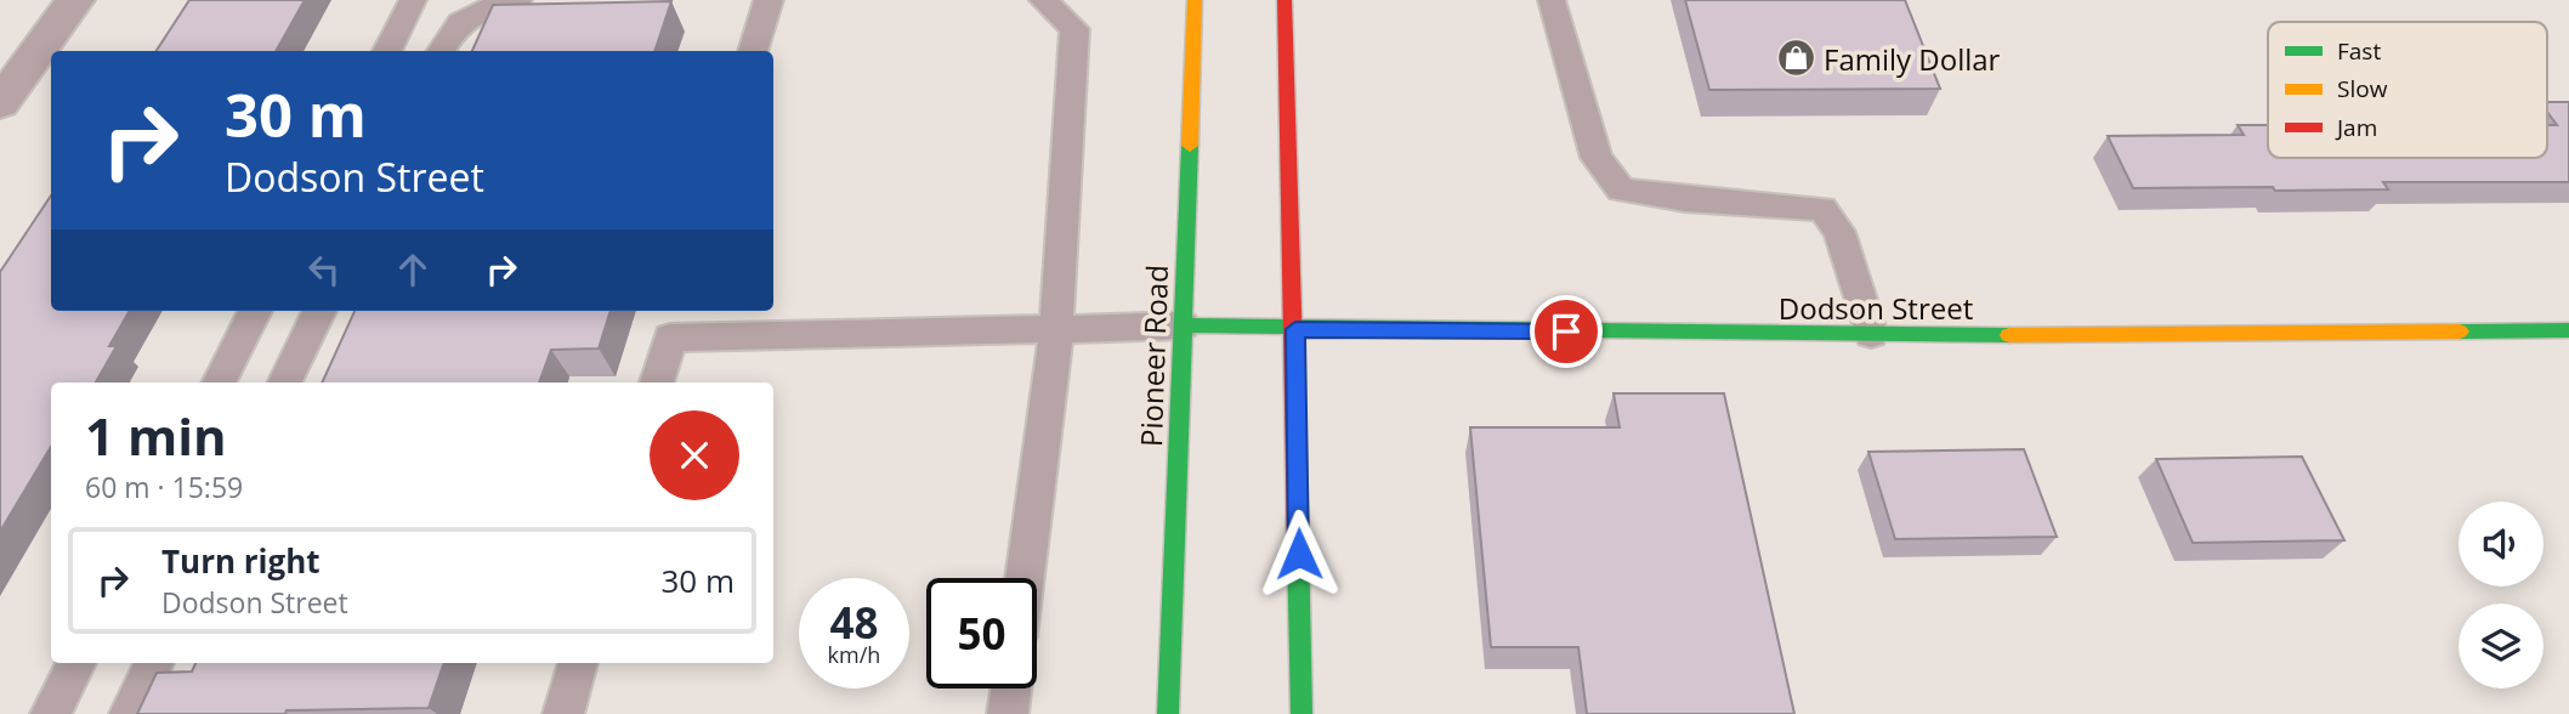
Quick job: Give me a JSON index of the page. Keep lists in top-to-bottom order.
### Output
{
  "streets": {
    "main road": ["Dodson Street", "Pioneer Road"]
  },
  "crossings": [
    ["Dodson Street", "Pioneer Road"]
  ],
  "places": {
    "shop": ["Family Dollar"]
  },
  "legend": ["Fast", "Slow", "Jam"],
  "page": {
    "turn": ["30 m", "Dodson Street"],
    "heading": ["1 min", "60 m · 15:59"],
    "list": [
      {
        "name": "Turn right",
        "note": "Dodson Street",
        "value": "30 m"
      }
    ],
    "speed": "48 km/h",
    "limit": "50"
  }
}
